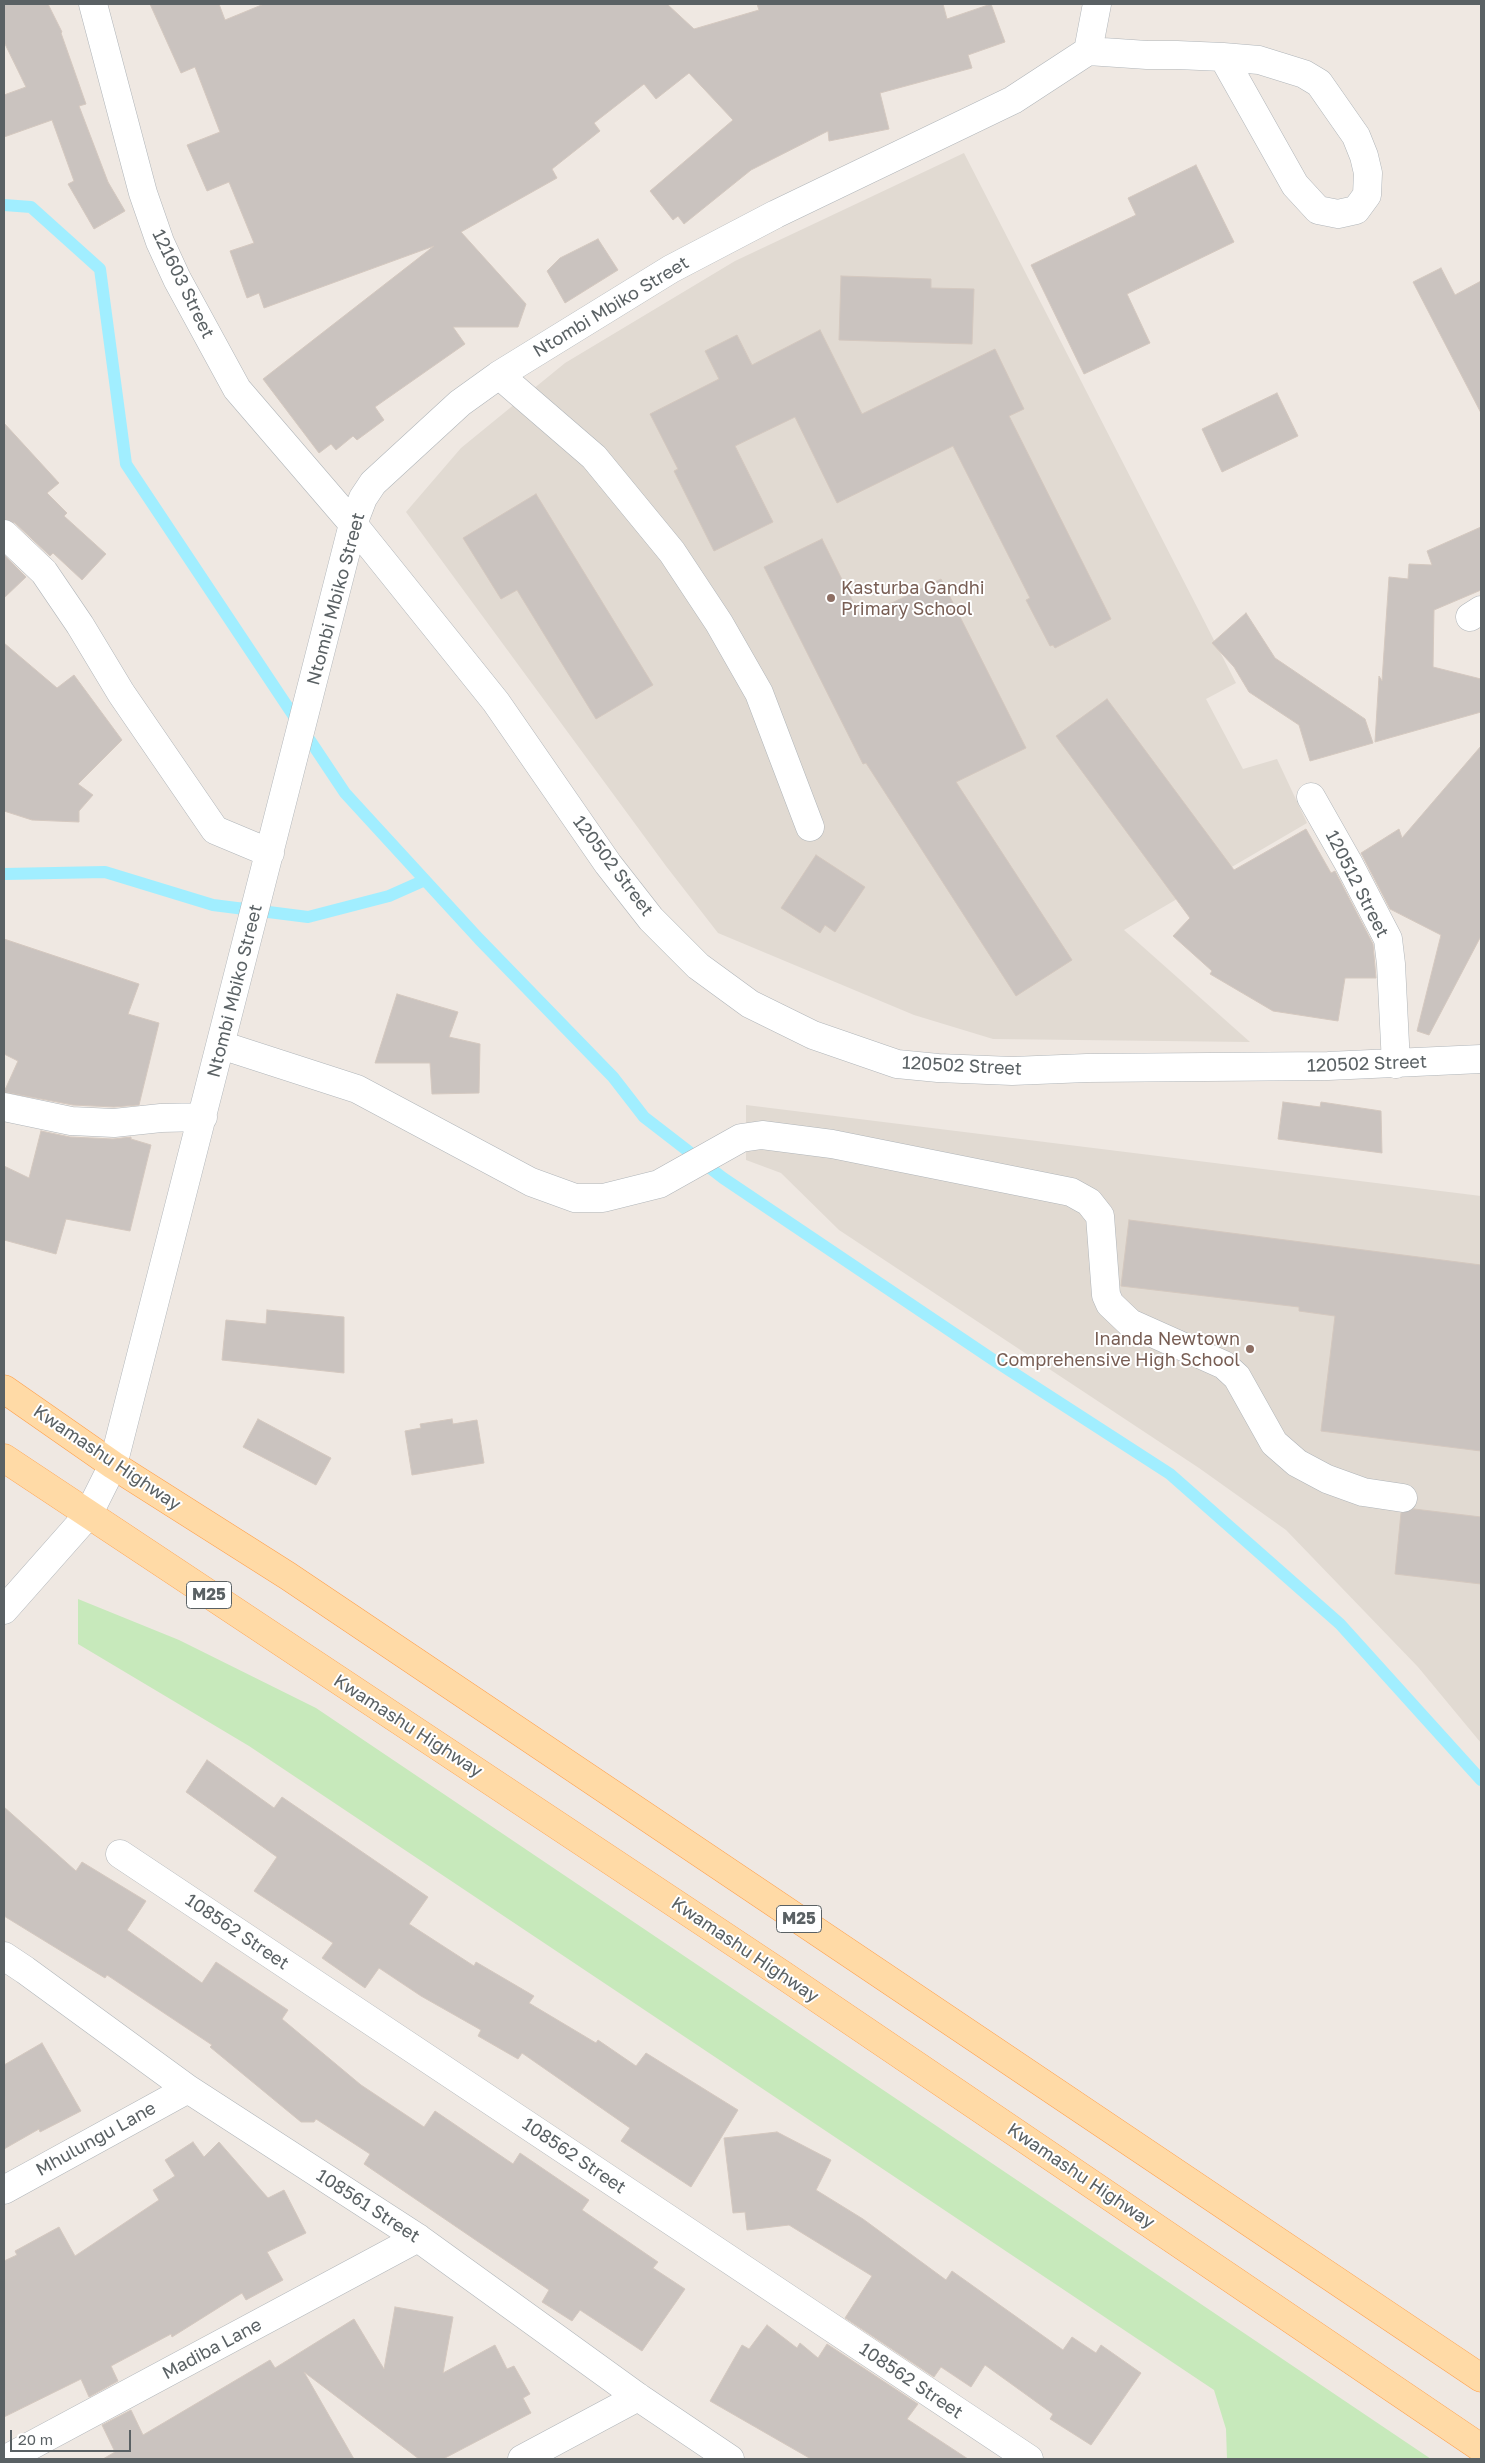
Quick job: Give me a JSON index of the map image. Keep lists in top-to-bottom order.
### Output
{
  "streets": {
    "main road": ["Kwamashu Highway", "M25"],
    "street": [
      "121603 Street",
      "Ntombi Mbiko Street",
      "120502 Street",
      "120512 Street",
      "108562 Street",
      "Mhulungu Lane",
      "108561 Street",
      "Madiba Lane"
    ]
  },
  "crossings": [
    ["121603 Street", "Ntombi Mbiko Street"],
    ["121603 Street", "120502 Street"],
    ["Ntombi Mbiko Street", "120502 Street"],
    ["Ntombi Mbiko Street", "Kwamashu Highway"],
    ["120502 Street", "120512 Street"],
    ["Mhulungu Lane", "108561 Street"],
    ["108561 Street", "Madiba Lane"]
  ],
  "places": ["Kasturba Gandhi Primary School", "Inanda Newtown Comprehensive High School"],
  "scale_bar": "20 m"
}
